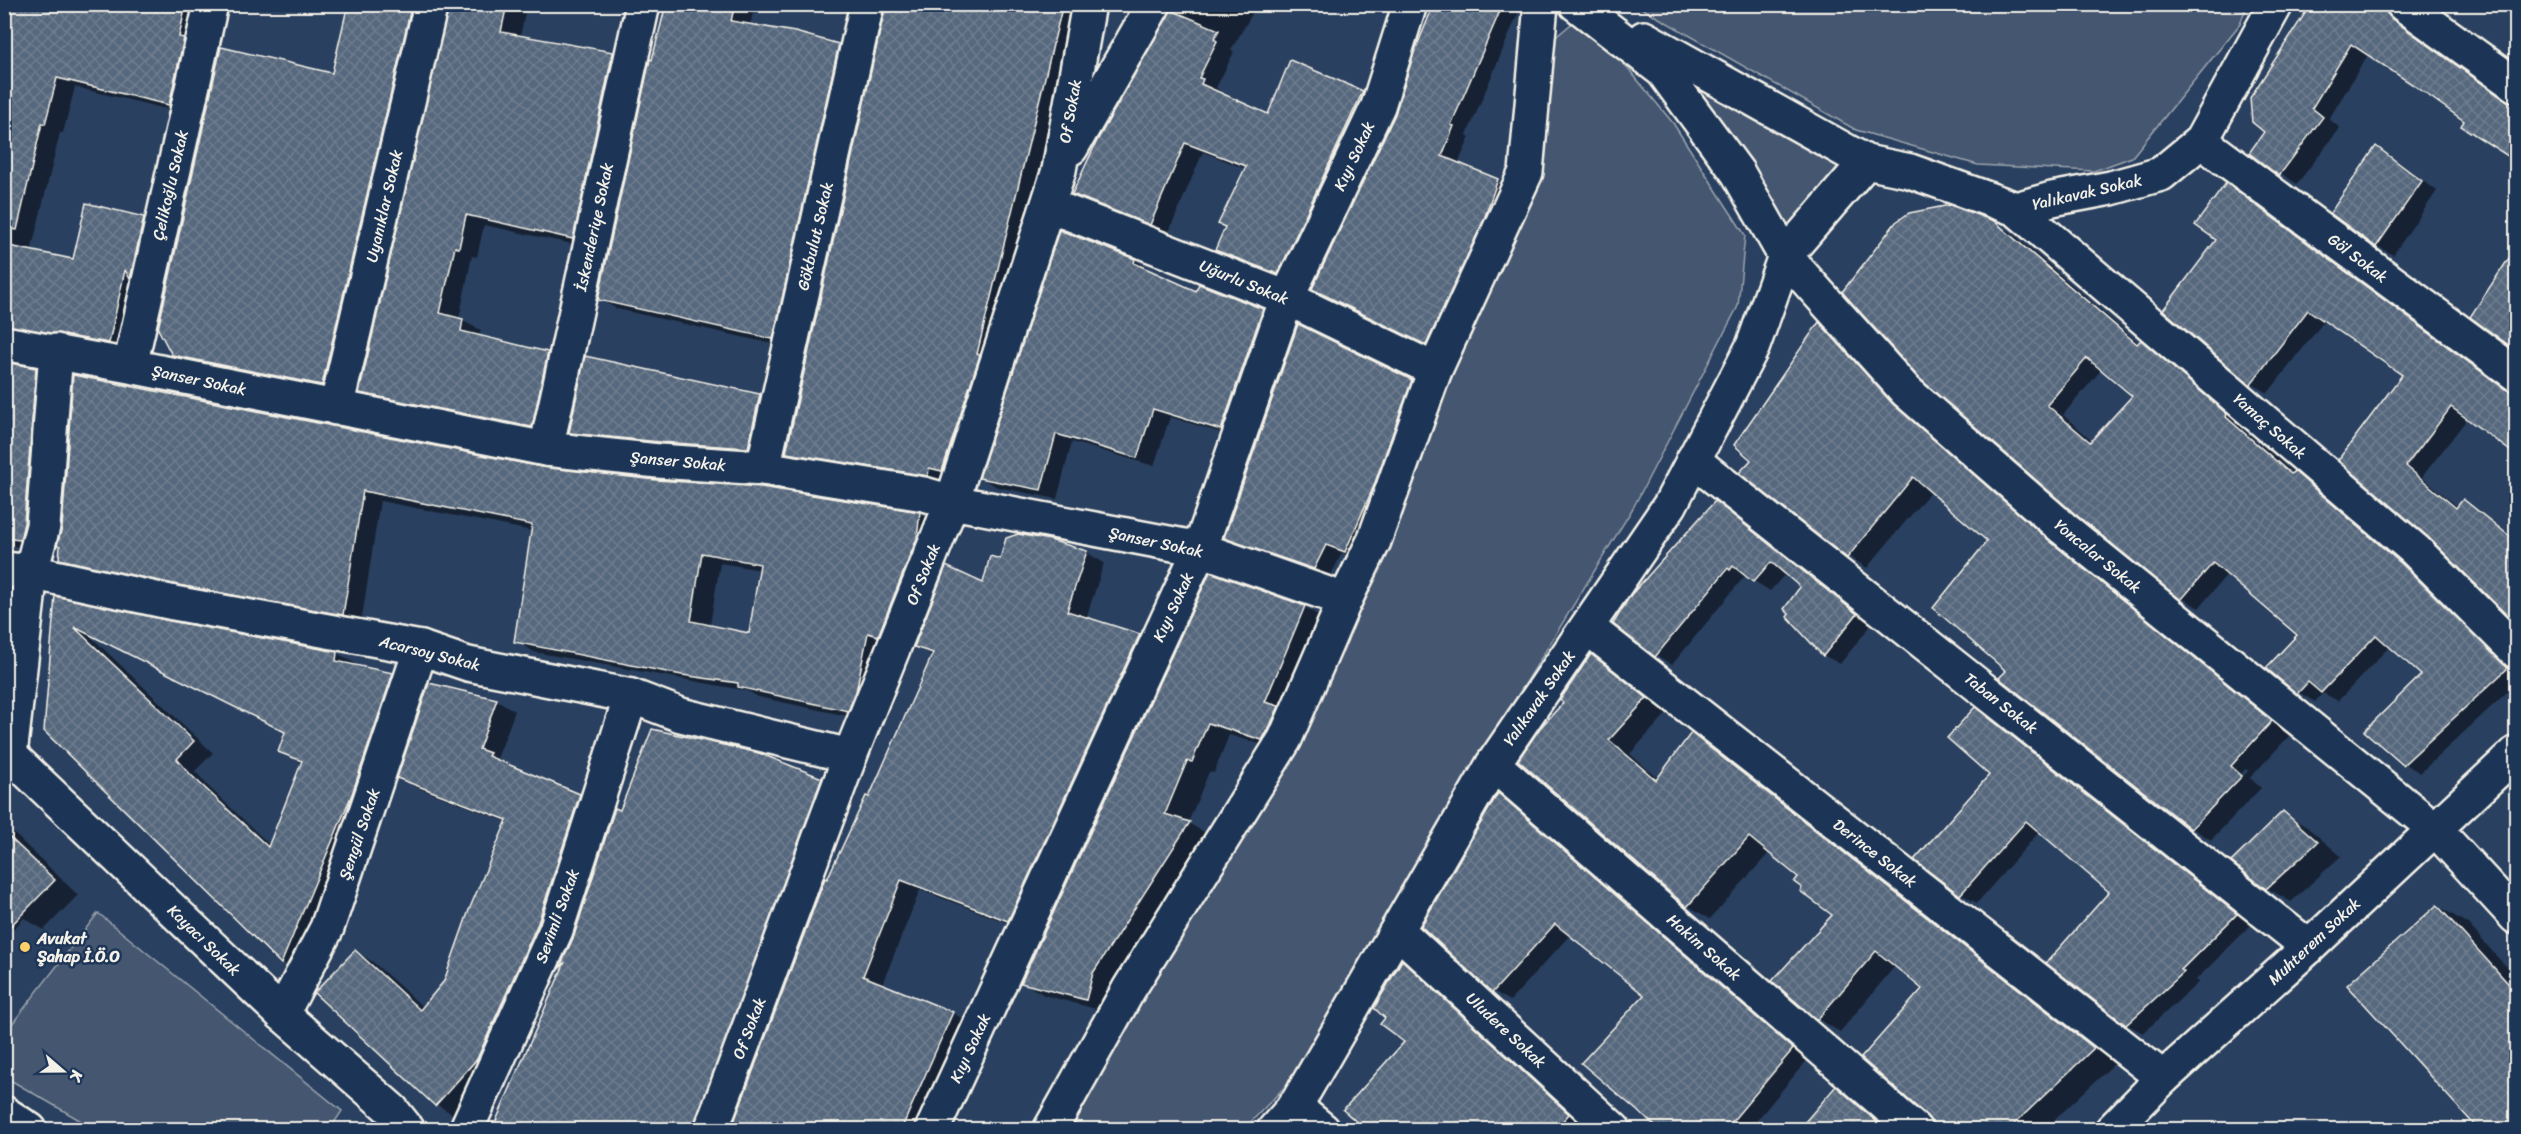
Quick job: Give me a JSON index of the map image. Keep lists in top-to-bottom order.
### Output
{
  "streets": {
    "street": [
      "Of Sokak",
      "Kıyı Sokak",
      "Çelikoğlu Sokak",
      "Yalıkavak Sokak",
      "Uyanıklar Sokak",
      "İskenderiye Sokak",
      "Gökbulut Sokak",
      "Göl Sokak",
      "Uğurlu Sokak",
      "Şanser Sokak",
      "Yamaç Sokak",
      "Yoncalar Sokak",
      "Acarsoy Sokak",
      "Taban Sokak",
      "Şengül Sokak",
      "Derince Sokak",
      "Sevimli Sokak",
      "Kayacı Sokak",
      "Muhterem Sokak",
      "Hakim Sokak",
      "Uludere Sokak"
    ]
  },
  "crossings": [
    ["Of Sokak", "Uğurlu Sokak"],
    ["Of Sokak", "Şanser Sokak"],
    ["Of Sokak", "Acarsoy Sokak"],
    ["Kıyı Sokak", "Uğurlu Sokak"],
    ["Kıyı Sokak", "Şanser Sokak"],
    ["Çelikoğlu Sokak", "Şanser Sokak"],
    ["Yalıkavak Sokak", "Göl Sokak"],
    ["Yalıkavak Sokak", "Yamaç Sokak"],
    ["Yalıkavak Sokak", "Yoncalar Sokak"],
    ["Yalıkavak Sokak", "Taban Sokak"],
    ["Yalıkavak Sokak", "Derince Sokak"],
    ["Yalıkavak Sokak", "Hakim Sokak"],
    ["Yalıkavak Sokak", "Uludere Sokak"],
    ["Uyanıklar Sokak", "Şanser Sokak"],
    ["İskenderiye Sokak", "Şanser Sokak"],
    ["Gökbulut Sokak", "Şanser Sokak"],
    ["Yoncalar Sokak", "Muhterem Sokak"],
    ["Acarsoy Sokak", "Şengül Sokak"],
    ["Acarsoy Sokak", "Sevimli Sokak"],
    ["Taban Sokak", "Muhterem Sokak"],
    ["Şengül Sokak", "Kayacı Sokak"],
    ["Derince Sokak", "Muhterem Sokak"]
  ],
  "places": ["Avukat Şahap İ.Ö.O"],
  "north": "right"
}
